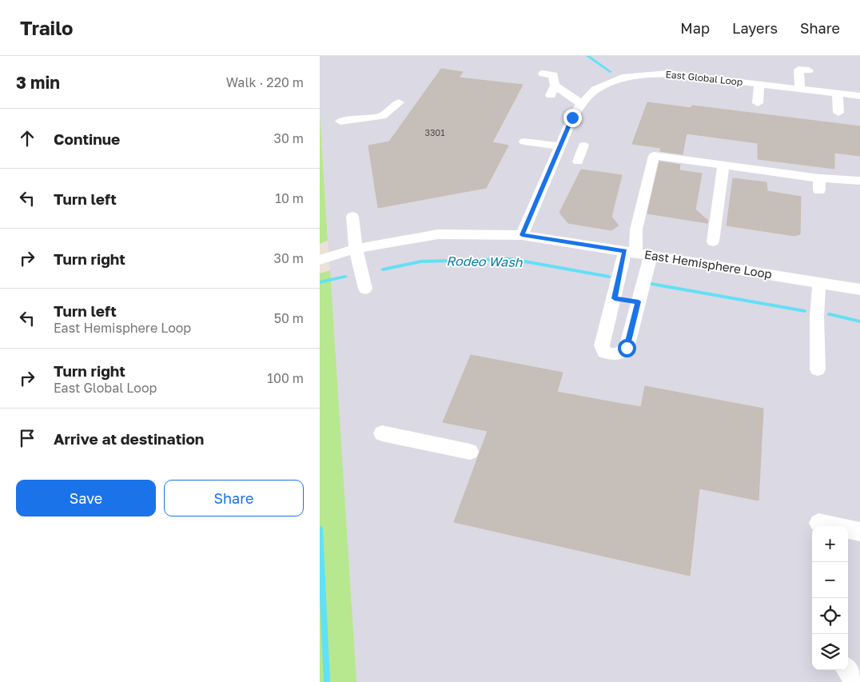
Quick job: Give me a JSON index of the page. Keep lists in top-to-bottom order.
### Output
{
  "streets": {
    "street": ["East Global Loop", "East Hemisphere Loop"]
  },
  "crossings": [
    ["East Global Loop", "East Hemisphere Loop"]
  ],
  "water": ["Rodeo Wash"],
  "house_numbers": ["3301"],
  "page": {
    "header": "Trailo",
    "nav": ["Map", "Layers", "Share"],
    "heading": ["3 min", "Walk · 220 m"],
    "list": [
      ["Continue", "30 m"],
      ["Turn left", "10 m"],
      ["Turn right", "30 m"],
      ["Turn left", "East Hemisphere Loop", "50 m"],
      ["Turn right", "East Global Loop", "100 m"],
      "Arrive at destination"
    ],
    "buttons": ["Save", "Share"],
    "map_buttons": ["+", "−"]
  }
}
